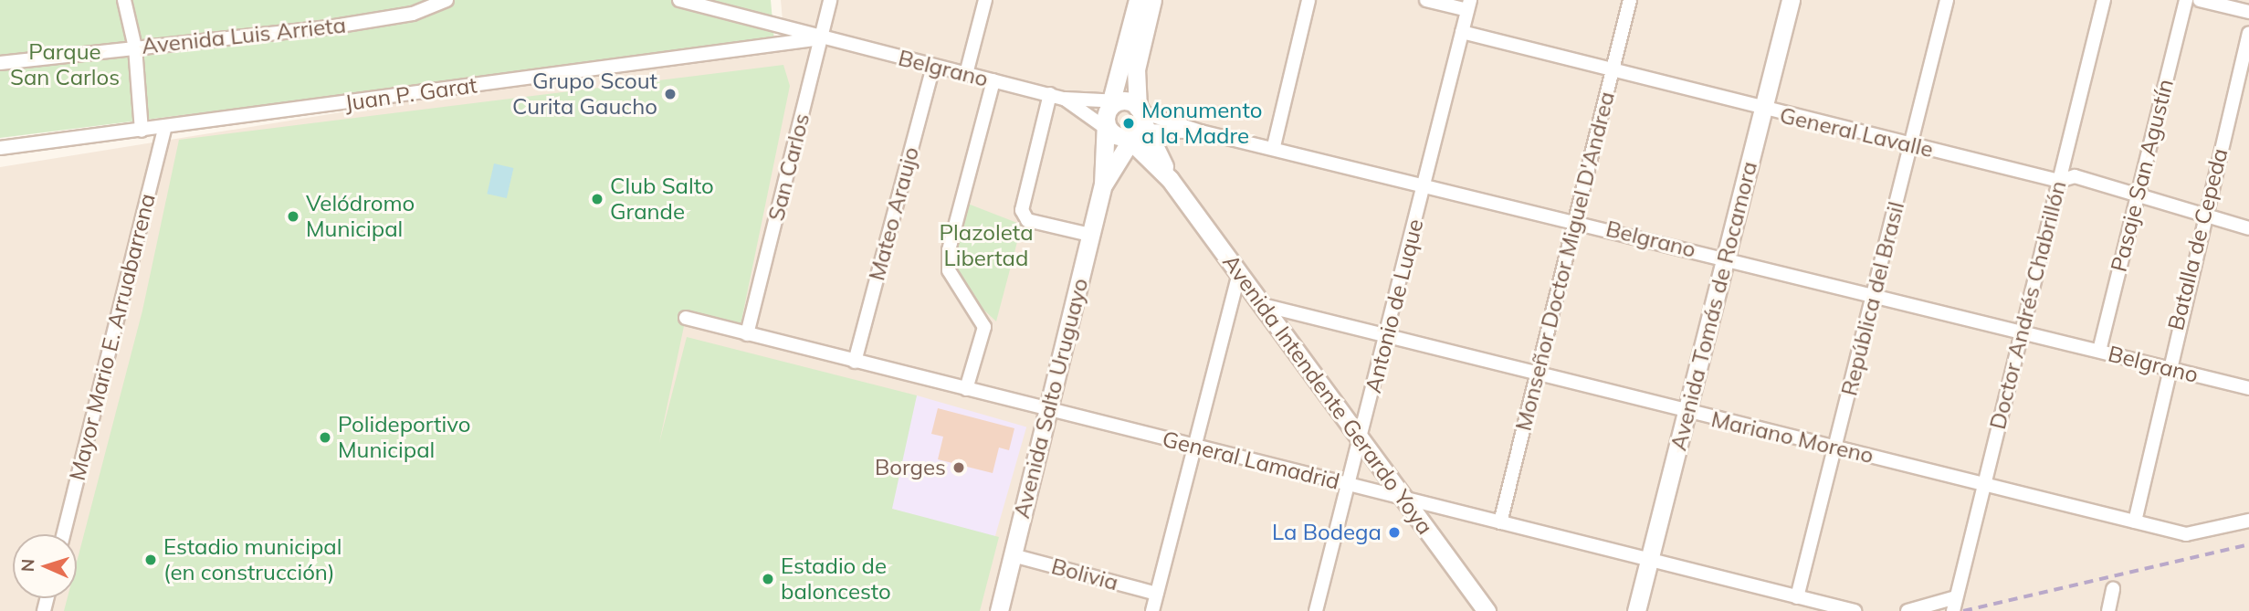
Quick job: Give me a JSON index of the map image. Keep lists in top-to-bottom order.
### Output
{
  "streets": {
    "main road": ["Avenida Tomás de Rocamora", "Avenida Intendente Gerardo Yoya", "Avenida Salto Uruguayo"],
    "street": [
      "Avenida Luis Arrieta",
      "Belgrano",
      "Juan P. Garat",
      "General Lavalle",
      "San Carlos",
      "Pasaje San Agustín",
      "Mateo Araujo",
      "Batalla de Cepeda",
      "Monseñor Doctor Miguel D'Andrea",
      "República del Brasil",
      "Doctor Andrés Chabrillón",
      "Antonio de Luque",
      "Mayor Mario E. Arruabarrena",
      "Mariano Moreno",
      "General Lamadrid",
      "Bolivia"
    ]
  },
  "crossings": [
    ["Belgrano", "Juan P. Garat"],
    ["Belgrano", "San Carlos"],
    ["Belgrano", "Pasaje San Agustín"],
    ["Belgrano", "Mateo Araujo"],
    ["Belgrano", "Batalla de Cepeda"],
    ["Belgrano", "Monseñor Doctor Miguel D'Andrea"],
    ["Belgrano", "República del Brasil"],
    ["Belgrano", "Doctor Andrés Chabrillón"],
    ["Belgrano", "Antonio de Luque"],
    ["Belgrano", "Avenida Tomás de Rocamora"],
    ["Belgrano", "Avenida Intendente Gerardo Yoya"],
    ["Belgrano", "Avenida Salto Uruguayo"],
    ["Juan P. Garat", "San Carlos"],
    ["Juan P. Garat", "Mayor Mario E. Arruabarrena"],
    ["General Lavalle", "Pasaje San Agustín"],
    ["General Lavalle", "Batalla de Cepeda"],
    ["General Lavalle", "Monseñor Doctor Miguel D'Andrea"],
    ["General Lavalle", "República del Brasil"],
    ["General Lavalle", "Doctor Andrés Chabrillón"],
    ["General Lavalle", "Antonio de Luque"],
    ["General Lavalle", "Avenida Tomás de Rocamora"],
    ["San Carlos", "General Lamadrid"],
    ["Mateo Araujo", "General Lamadrid"],
    ["Batalla de Cepeda", "Mariano Moreno"],
    ["Monseñor Doctor Miguel D'Andrea", "Mariano Moreno"],
    ["Monseñor Doctor Miguel D'Andrea", "General Lamadrid"],
    ["República del Brasil", "Mariano Moreno"],
    ["República del Brasil", "General Lamadrid"],
    ["Doctor Andrés Chabrillón", "Mariano Moreno"],
    ["Antonio de Luque", "Avenida Intendente Gerardo Yoya"],
    ["Antonio de Luque", "Mariano Moreno"],
    ["Antonio de Luque", "General Lamadrid"],
    ["Avenida Tomás de Rocamora", "Mariano Moreno"],
    ["Avenida Tomás de Rocamora", "General Lamadrid"],
    ["Avenida Intendente Gerardo Yoya", "Avenida Salto Uruguayo"],
    ["Avenida Intendente Gerardo Yoya", "Mariano Moreno"],
    ["Avenida Intendente Gerardo Yoya", "General Lamadrid"],
    ["Avenida Salto Uruguayo", "General Lamadrid"],
    ["Avenida Salto Uruguayo", "Bolivia"]
  ],
  "parks": ["Parque San Carlos", "Plazoleta Libertad"],
  "places": [
    "Grupo Scout Curita Gaucho",
    "Monumento a la Madre",
    "Club Salto Grande",
    "Velódromo Municipal",
    "Polideportivo Municipal",
    "Borges",
    "La Bodega",
    "Estadio municipal (en construcción)",
    "Estadio de baloncesto"
  ],
  "north": "left"
}
